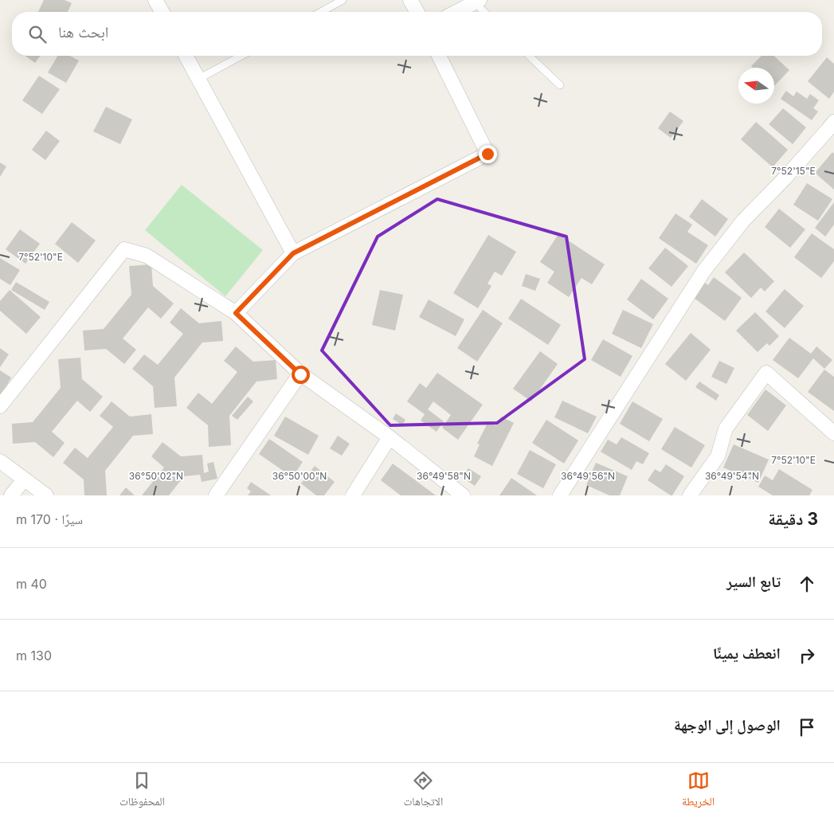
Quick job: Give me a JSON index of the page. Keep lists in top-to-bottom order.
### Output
{
  "north": "left",
  "page": {
    "search": "ابحث هنا",
    "heading": ["3 دقيقة", "سيرًا · 170 m"],
    "list": [
      ["تابع السير", "40 m"],
      ["انعطف يمينًا", "130 m"],
      "الوصول إلى الوجهة"
    ],
    "nav": ["الخريطة", "الاتجاهات", "المحفوظات"]
  },
  "coordinates": [
    "7°52'15\"E",
    "7°52'10\"E",
    "36°50'02\"N",
    "36°50'00\"N",
    "36°49'58\"N",
    "36°49'56\"N",
    "36°49'54\"N"
  ]
}
